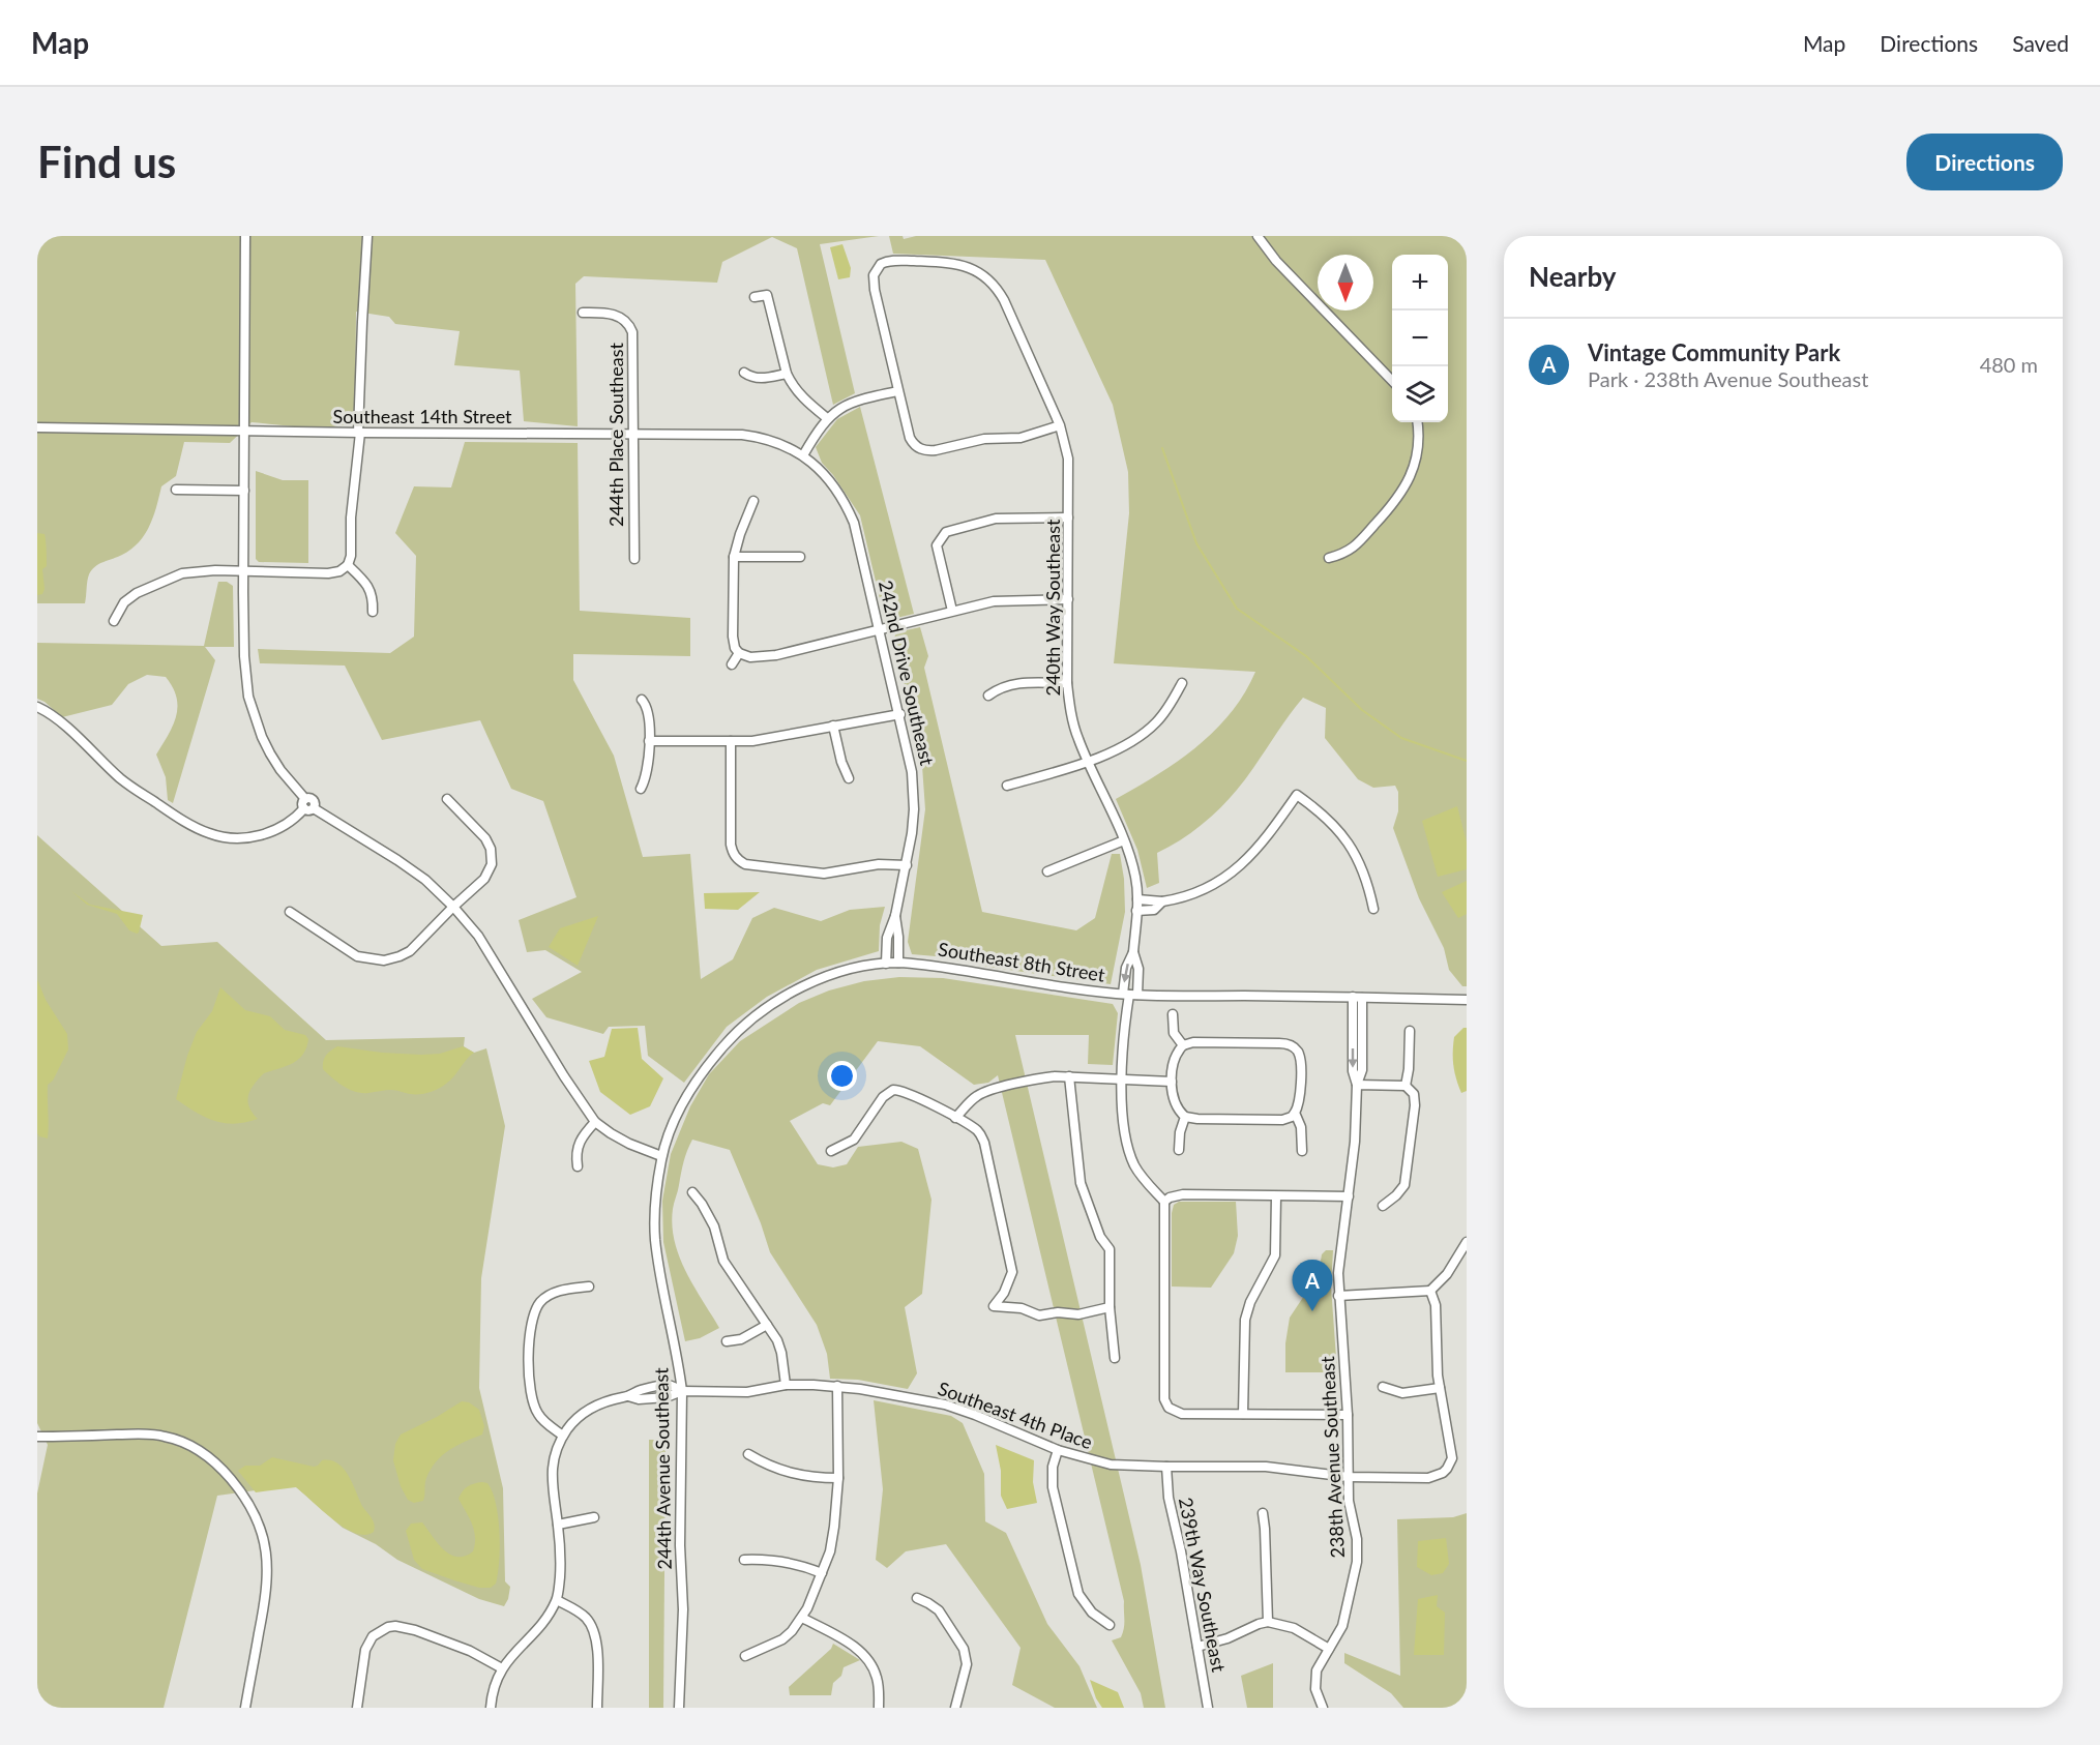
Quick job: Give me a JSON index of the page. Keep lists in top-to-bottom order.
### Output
{
  "streets": {
    "street": [
      "Southeast 14th Street",
      "244th Place Southeast",
      "240th Way Southeast",
      "242nd Drive Southeast",
      "Southeast 8th Street",
      "Southeast 4th Place",
      "238th Avenue Southeast",
      "244th Avenue Southeast",
      "239th Way Southeast"
    ]
  },
  "crossings": [
    ["Southeast 14th Street", "244th Place Southeast"],
    ["Southeast 14th Street", "242nd Drive Southeast"],
    ["240th Way Southeast", "Southeast 8th Street"],
    ["242nd Drive Southeast", "Southeast 8th Street"],
    ["Southeast 8th Street", "238th Avenue Southeast"],
    ["Southeast 8th Street", "244th Avenue Southeast"],
    ["Southeast 4th Place", "238th Avenue Southeast"],
    ["Southeast 4th Place", "244th Avenue Southeast"],
    ["Southeast 4th Place", "239th Way Southeast"]
  ],
  "north": "bottom",
  "page": {
    "header": "Map",
    "nav": ["Map", "Directions", "Saved"],
    "buttons": "Directions",
    "title": "Find us",
    "heading": "Nearby",
    "map_buttons": ["+", "−"],
    "list": [
      {
        "mark": "A",
        "name": "Vintage Community Park",
        "note": "Park · 238th Avenue Southeast",
        "value": "480 m"
      }
    ],
    "pins": "A"
  }
}
